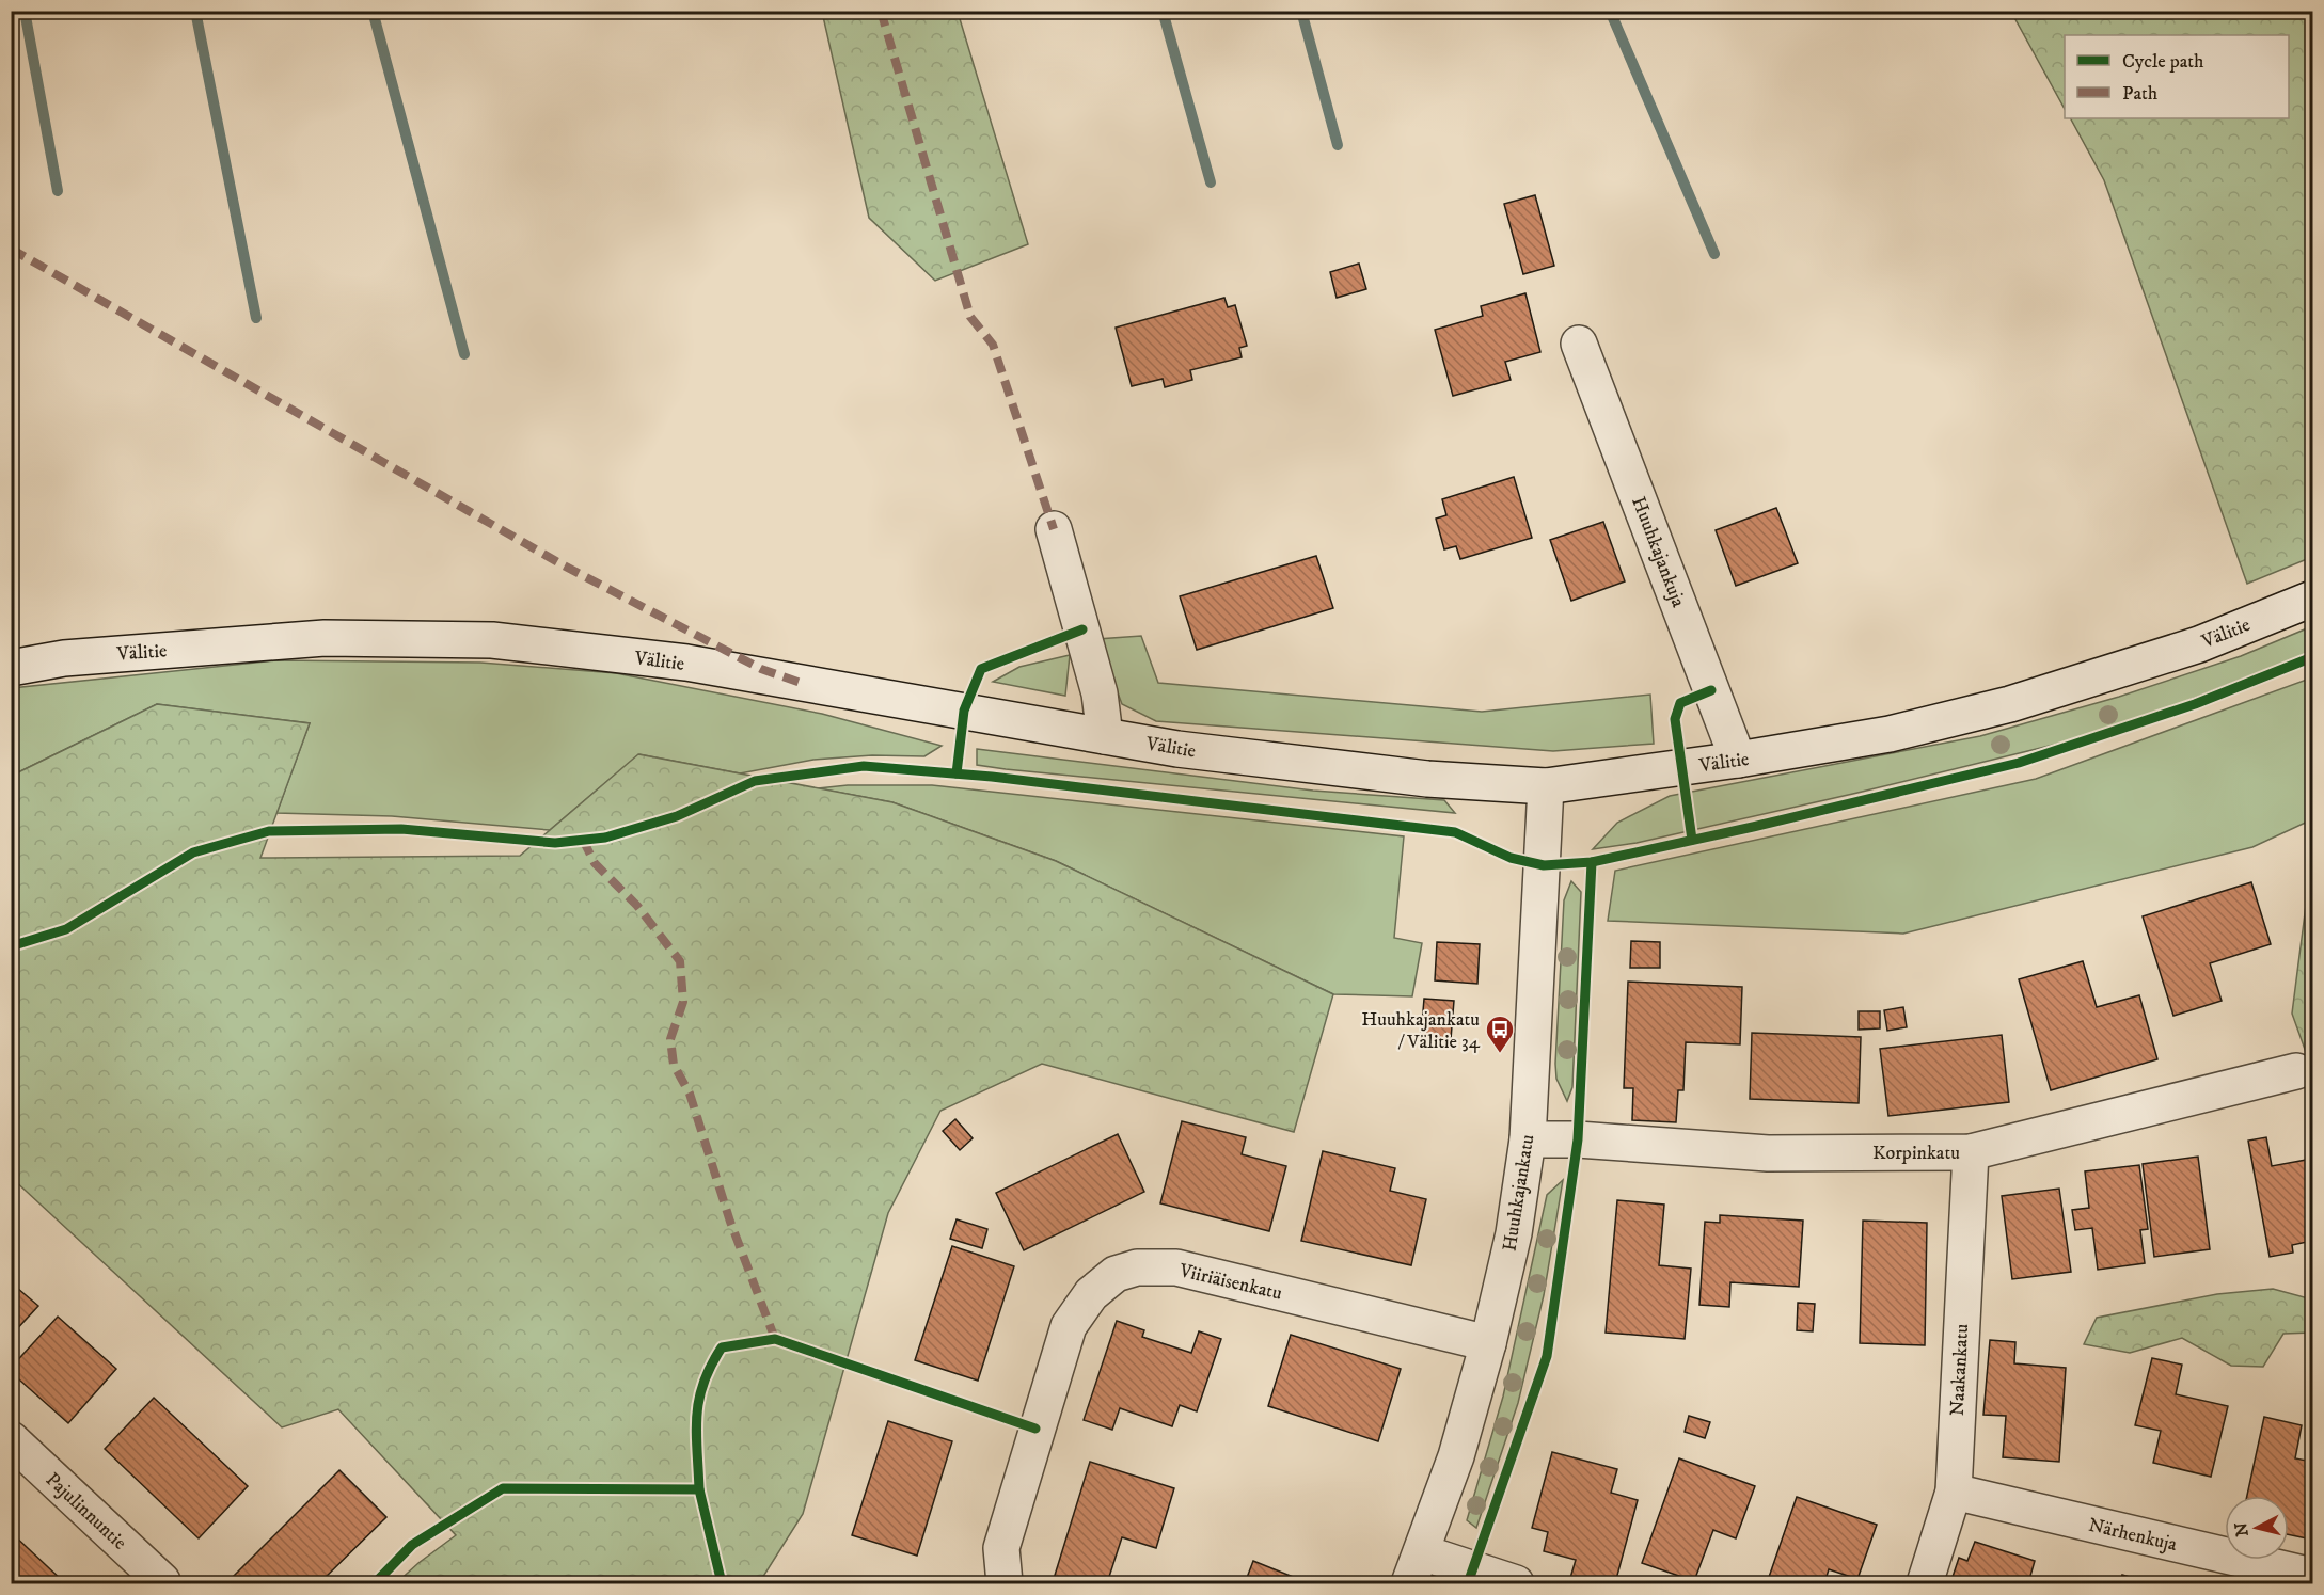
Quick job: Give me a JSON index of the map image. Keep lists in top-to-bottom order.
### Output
{
  "streets": {
    "street": [
      "Huuhkajankuja",
      "Välitie",
      "Korpinkatu",
      "Huuhkajankatu",
      "Viiriäisenkatu",
      "Naakankatu",
      "Pajulinnuntie",
      "Närhenkuja"
    ]
  },
  "crossings": [
    ["Huuhkajankuja", "Välitie"],
    ["Välitie", "Huuhkajankatu"],
    ["Korpinkatu", "Huuhkajankatu"],
    ["Korpinkatu", "Naakankatu"],
    ["Huuhkajankatu", "Viiriäisenkatu"],
    ["Naakankatu", "Närhenkuja"]
  ],
  "places": {
    "bus stop": ["Huuhkajankatu / Välitie 34"]
  },
  "legend": ["Cycle path", "Path"],
  "north": "left"
}
